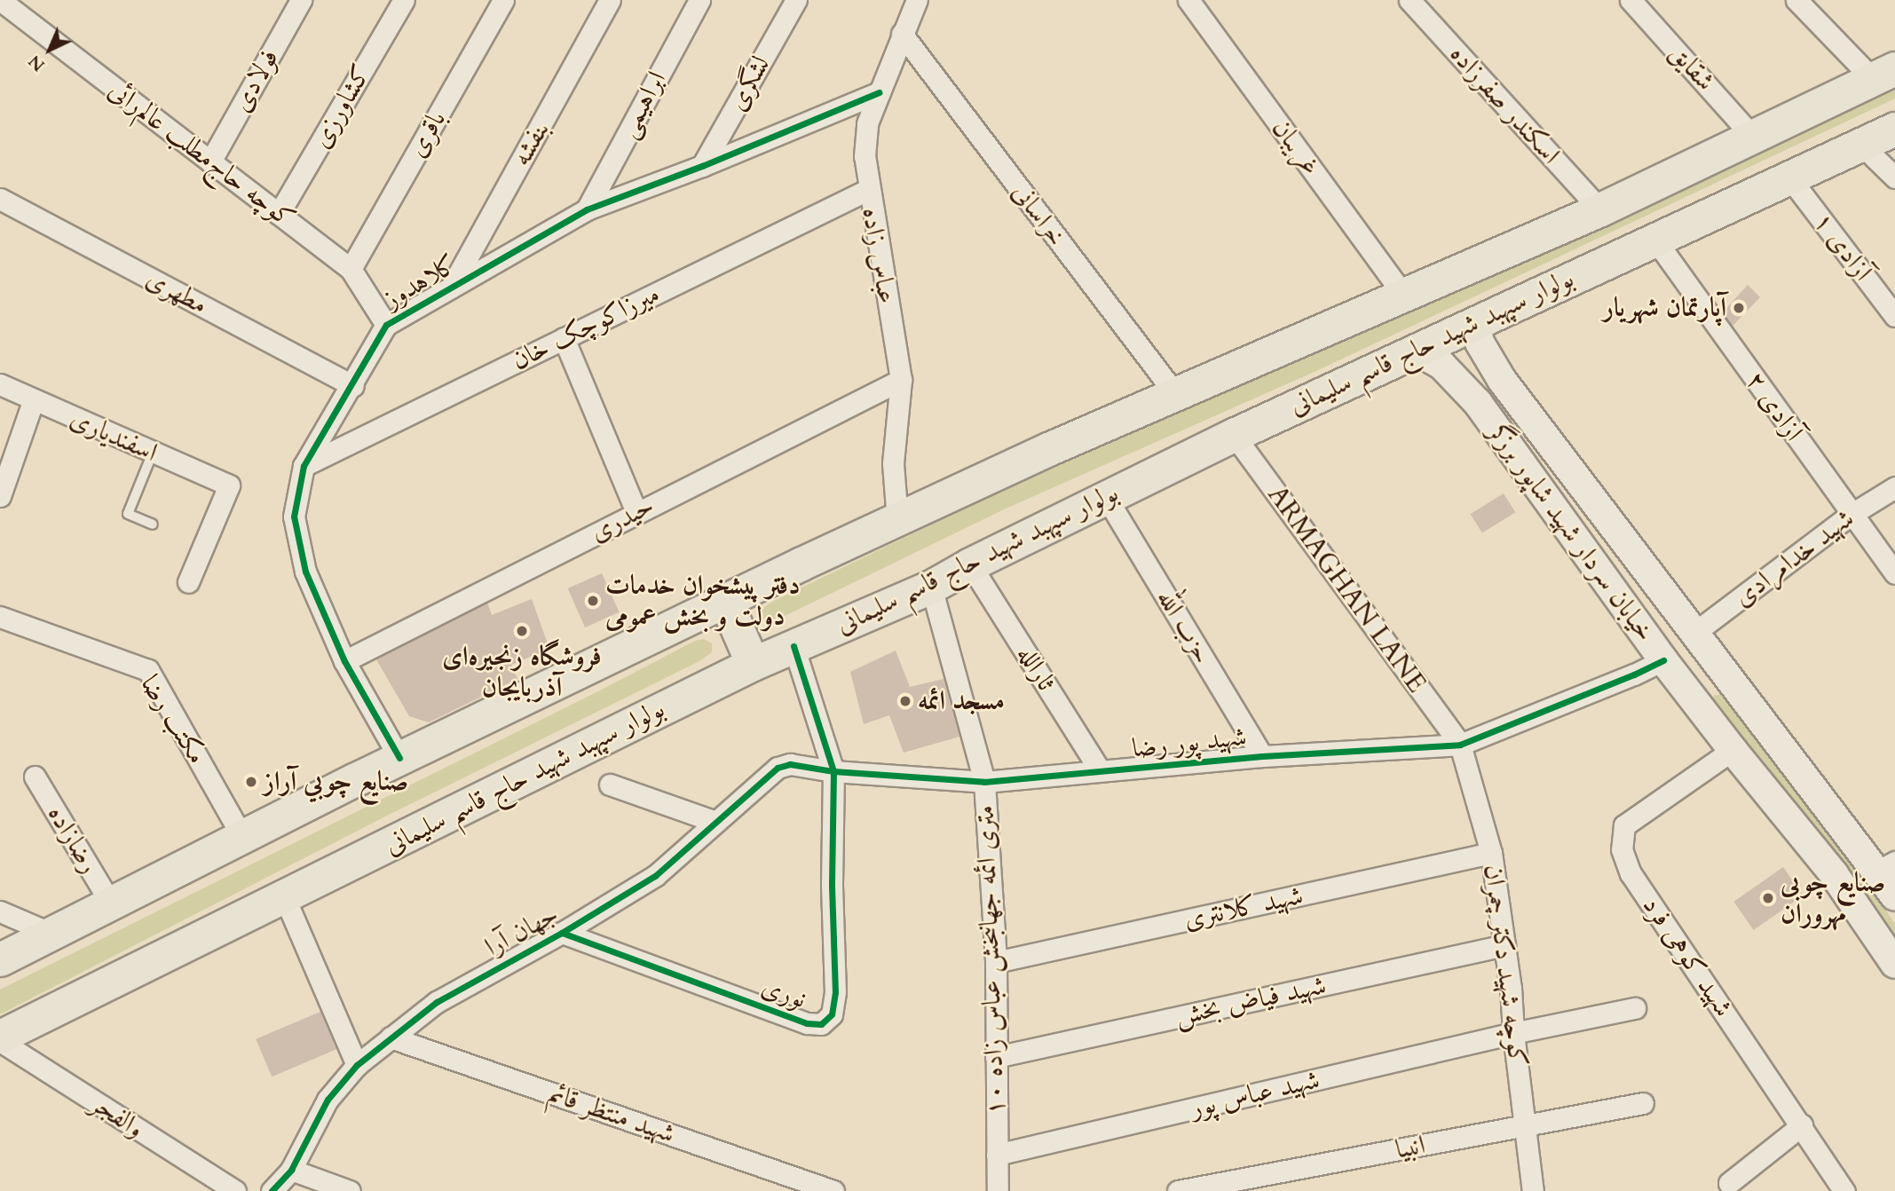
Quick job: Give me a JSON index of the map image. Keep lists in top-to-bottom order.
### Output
{
  "streets": {
    "main road": ["بولوار سپهبد شهید حاج قاسم سلیمانی", "خیابان سردار شهید شاپور برزگر"],
    "street": [
      "شقایق",
      "فولادی",
      "لشگری",
      "ابراهیمی",
      "اسکندر صفرزاده",
      "کشاورزی",
      "باقری",
      "بنفشه",
      "غریبان",
      "کوچه حاج‌مطلب عالم‌رائی",
      "خراسانی",
      "آزادی ۱",
      "عباس زاده",
      "کلاهدوز",
      "مطهری",
      "میرزاکوچک خان",
      "آزادی ۲",
      "اسفندیاری",
      "حیدری",
      "شهید خدامرادی",
      "ARMAGHAN LANE",
      "حزب الله",
      "ثارالله",
      "مکتب رضا",
      "شهید پور رضا",
      "رضازاده",
      "شهید کلانتری",
      "جهان آرا",
      "شهید کوهی فرد",
      "۱۰ متری ائمه جهانبخش عباس زاده",
      "کوچه شهید دکتر چمران",
      "نوری",
      "شهید فیاض بخش",
      "شهید عباس پور",
      "شهید منتظر قائم",
      "والفجر",
      "انبیا"
    ]
  },
  "crossings": [
    ["شقایق", "بولوار سپهبد شهید حاج قاسم سلیمانی"],
    ["فولادی", "کوچه حاج‌مطلب عالم‌رائی"],
    ["لشگری", "کلاهدوز"],
    ["ابراهیمی", "کلاهدوز"],
    ["اسکندر صفرزاده", "بولوار سپهبد شهید حاج قاسم سلیمانی"],
    ["کشاورزی", "کوچه حاج‌مطلب عالم‌رائی"],
    ["باقری", "کوچه حاج‌مطلب عالم‌رائی"],
    ["بنفشه", "کلاهدوز"],
    ["غریبان", "بولوار سپهبد شهید حاج قاسم سلیمانی"],
    ["کوچه حاج‌مطلب عالم‌رائی", "کلاهدوز"],
    ["خراسانی", "عباس زاده"],
    ["خراسانی", "بولوار سپهبد شهید حاج قاسم سلیمانی"],
    ["آزادی ۱", "بولوار سپهبد شهید حاج قاسم سلیمانی"],
    ["عباس زاده", "کلاهدوز"],
    ["عباس زاده", "میرزاکوچک خان"],
    ["عباس زاده", "بولوار سپهبد شهید حاج قاسم سلیمانی"],
    ["عباس زاده", "حیدری"],
    ["کلاهدوز", "مطهری"],
    ["کلاهدوز", "میرزاکوچک خان"],
    ["کلاهدوز", "بولوار سپهبد شهید حاج قاسم سلیمانی"],
    ["کلاهدوز", "حیدری"],
    ["بولوار سپهبد شهید حاج قاسم سلیمانی", "آزادی ۲"],
    ["بولوار سپهبد شهید حاج قاسم سلیمانی", "خیابان سردار شهید شاپور برزگر"],
    ["بولوار سپهبد شهید حاج قاسم سلیمانی", "ARMAGHAN LANE"],
    ["بولوار سپهبد شهید حاج قاسم سلیمانی", "حزب الله"],
    ["بولوار سپهبد شهید حاج قاسم سلیمانی", "ثارالله"],
    ["بولوار سپهبد شهید حاج قاسم سلیمانی", "مکتب رضا"],
    ["بولوار سپهبد شهید حاج قاسم سلیمانی", "رضازاده"],
    ["بولوار سپهبد شهید حاج قاسم سلیمانی", "۱۰ متری ائمه جهانبخش عباس زاده"],
    ["آزادی ۲", "شهید خدامرادی"],
    ["خیابان سردار شهید شاپور برزگر", "شهید خدامرادی"],
    ["خیابان سردار شهید شاپور برزگر", "شهید پور رضا"],
    ["خیابان سردار شهید شاپور برزگر", "شهید کوهی فرد"],
    ["ARMAGHAN LANE", "شهید پور رضا"],
    ["ARMAGHAN LANE", "کوچه شهید دکتر چمران"],
    ["حزب الله", "شهید پور رضا"],
    ["ثارالله", "شهید پور رضا"],
    ["شهید پور رضا", "جهان آرا"],
    ["شهید پور رضا", "۱۰ متری ائمه جهانبخش عباس زاده"],
    ["شهید پور رضا", "کوچه شهید دکتر چمران"],
    ["شهید پور رضا", "نوری"],
    ["شهید کلانتری", "۱۰ متری ائمه جهانبخش عباس زاده"],
    ["شهید کلانتری", "کوچه شهید دکتر چمران"],
    ["جهان آرا", "نوری"],
    ["جهان آرا", "شهید منتظر قائم"],
    ["۱۰ متری ائمه جهانبخش عباس زاده", "شهید فیاض بخش"],
    ["۱۰ متری ائمه جهانبخش عباس زاده", "شهید عباس پور"],
    ["کوچه شهید دکتر چمران", "شهید فیاض بخش"],
    ["کوچه شهید دکتر چمران", "شهید عباس پور"],
    ["کوچه شهید دکتر چمران", "انبیا"]
  ],
  "places": [
    "آپارتمان شهریار",
    "دفتر پیشخوان خدمات دولت و بخش عمومی",
    "فروشگاه زنجیره‌ای آذربایجان",
    "مسجد ائمه",
    "صنايع چوبي آراز",
    "صنایع چوبی مهروران"
  ],
  "north": "bottom left"
}
